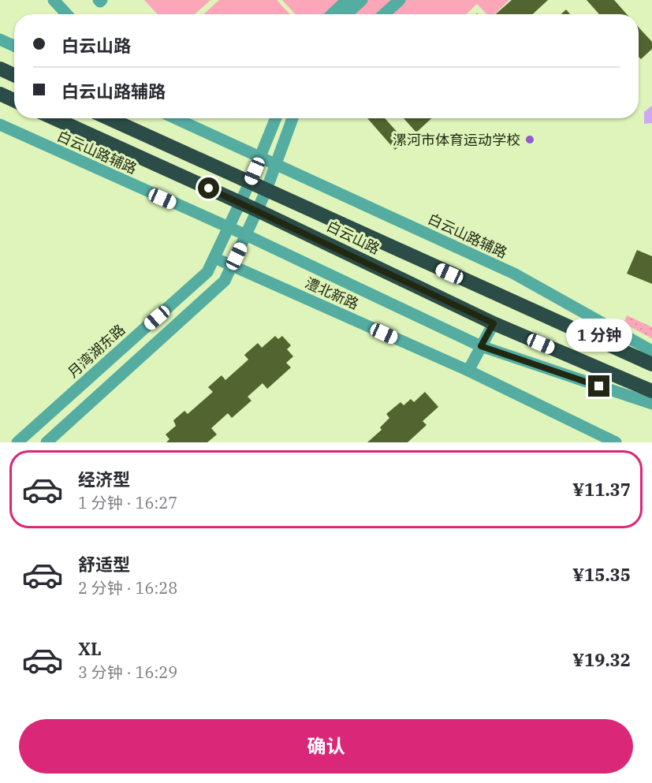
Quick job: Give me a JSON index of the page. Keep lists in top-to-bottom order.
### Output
{
  "streets": {
    "highway": ["白云山路"],
    "street": ["白云山路辅路", "澧北新路", "月湾湖东路"]
  },
  "crossings": [
    ["白云山路辅路", "月湾湖东路"],
    ["白云山路", "月湾湖东路"],
    ["澧北新路", "月湾湖东路"]
  ],
  "places": ["漯河市体育运动学校"],
  "page": {
    "banner": ["白云山路", "白云山路辅路"],
    "bubble": "1 分钟",
    "list": [
      {
        "name": "经济型",
        "note": "1 分钟 · 16:27",
        "value": "¥11.37"
      },
      {
        "name": "舒适型",
        "note": "2 分钟 · 16:28",
        "value": "¥15.35"
      },
      {
        "name": "XL",
        "note": "3 分钟 · 16:29",
        "value": "¥19.32"
      }
    ],
    "buttons": "确认"
  }
}
